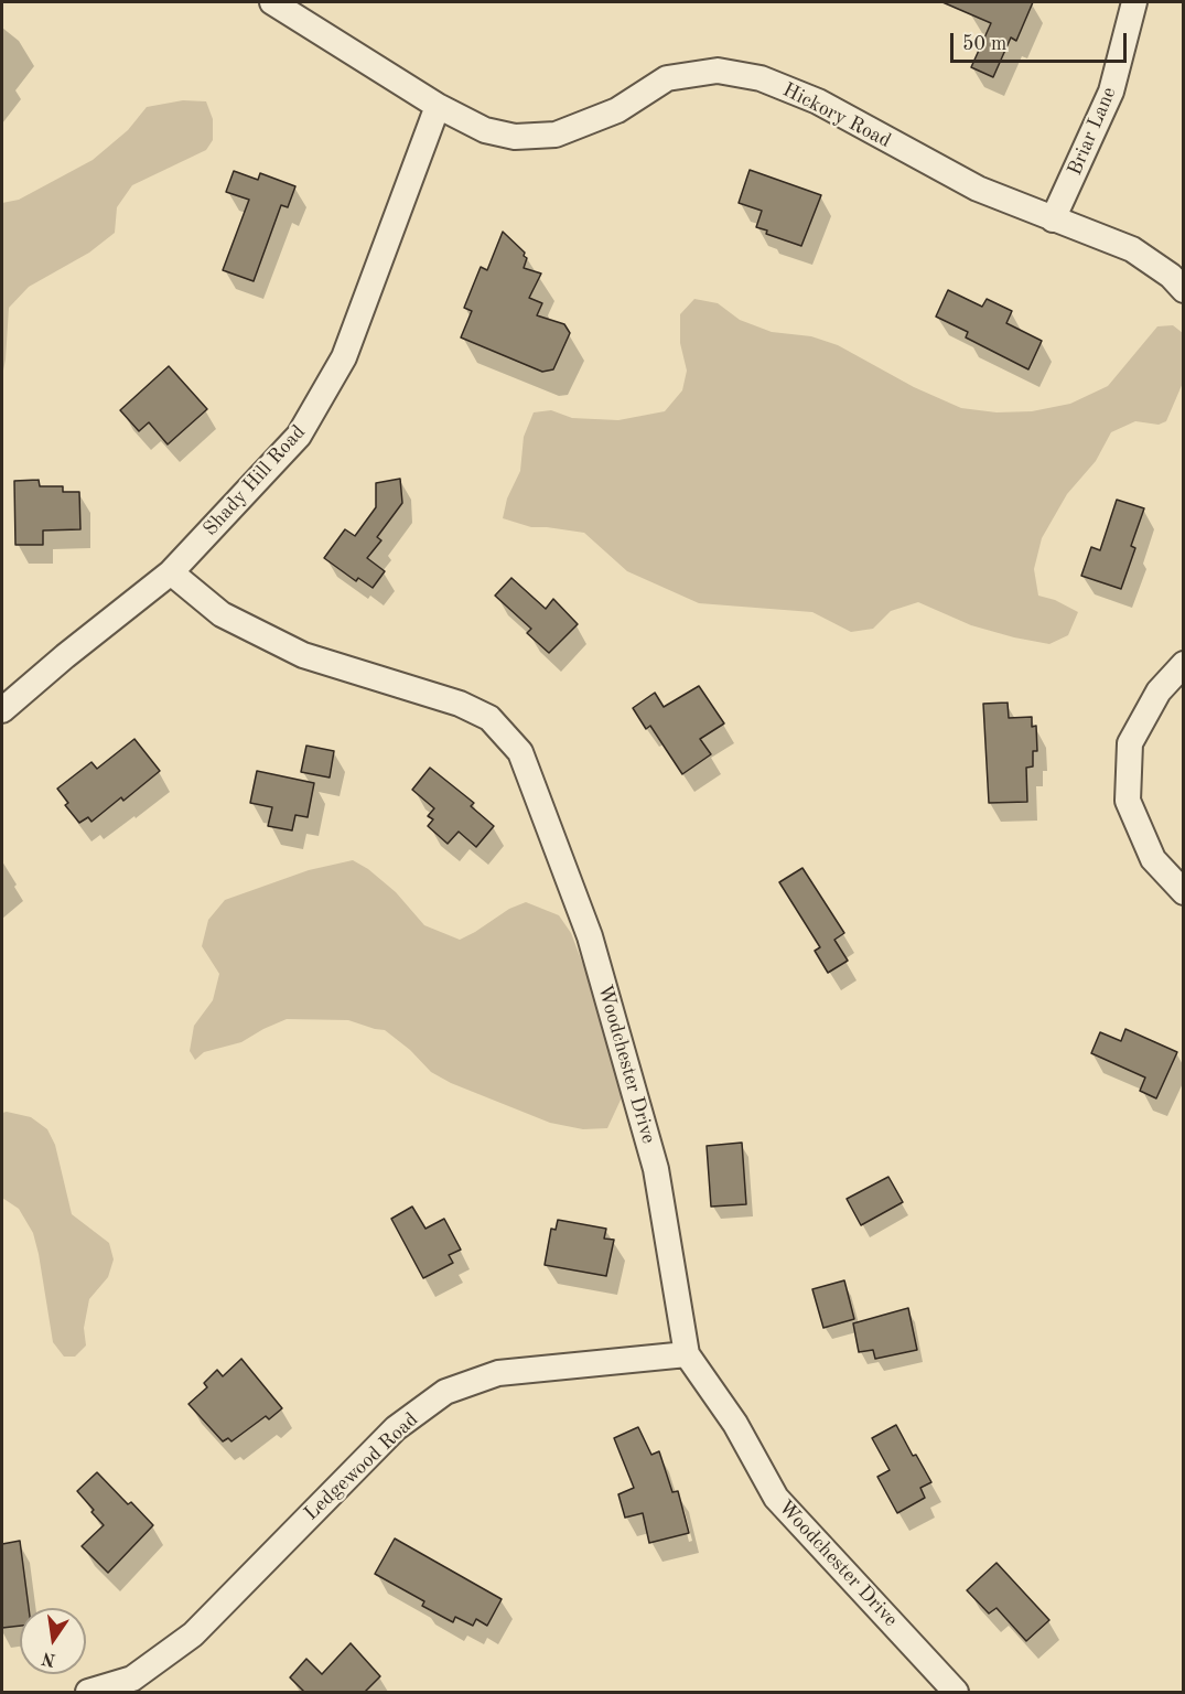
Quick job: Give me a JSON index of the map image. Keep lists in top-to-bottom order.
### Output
{
  "streets": {
    "street": [
      "Hickory Road",
      "Briar Lane",
      "Shady Hill Road",
      "Woodchester Drive",
      "Ledgewood Road"
    ]
  },
  "crossings": [
    ["Hickory Road", "Briar Lane"],
    ["Hickory Road", "Shady Hill Road"],
    ["Shady Hill Road", "Woodchester Drive"],
    ["Woodchester Drive", "Ledgewood Road"]
  ],
  "scale_bar": "50 m",
  "north": "bottom"
}
